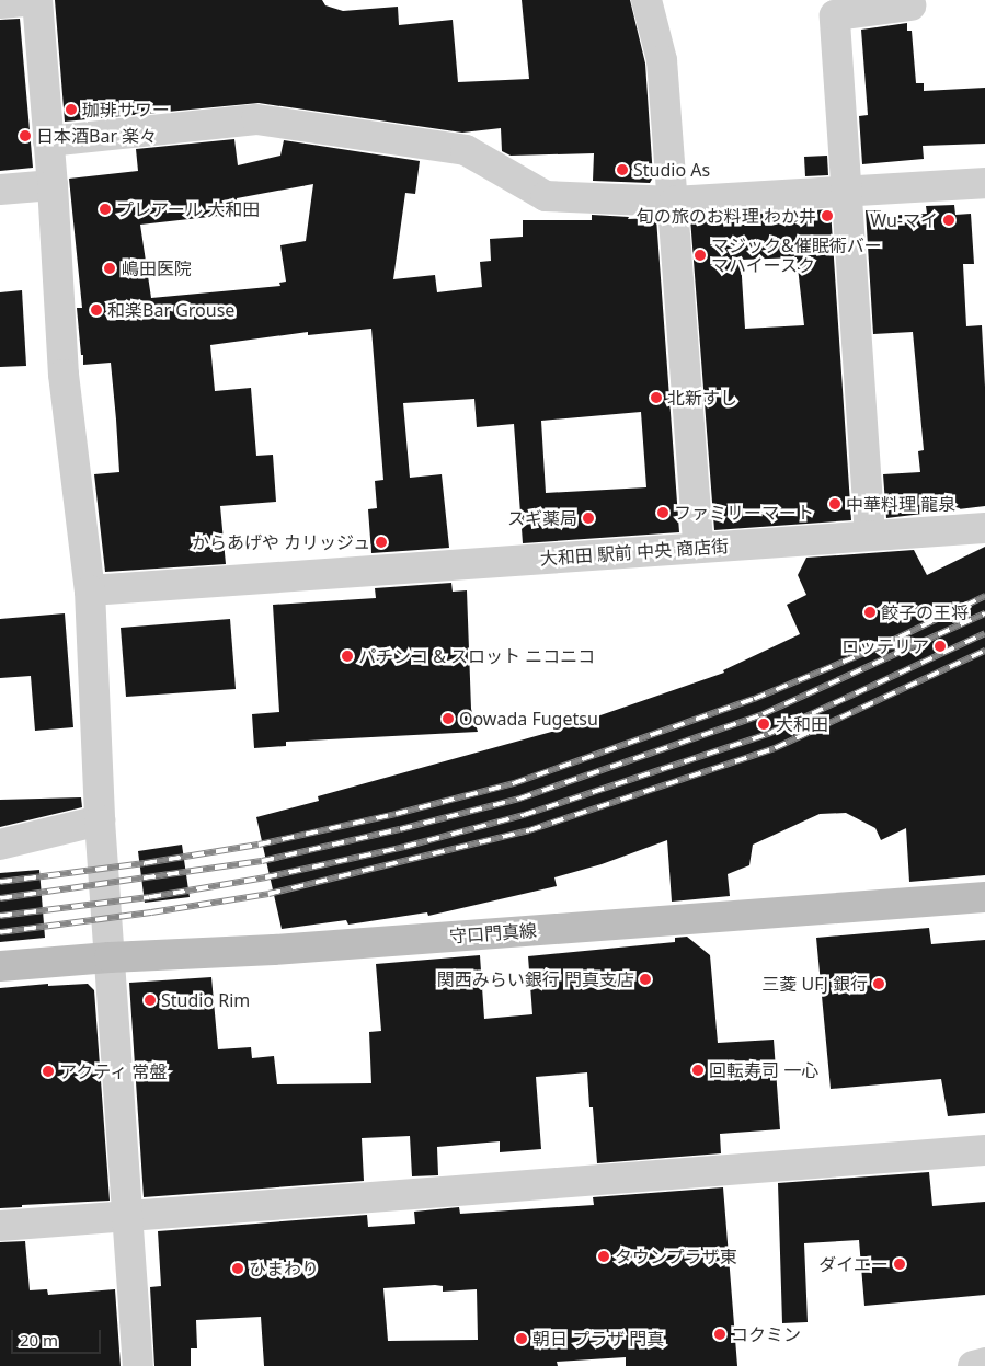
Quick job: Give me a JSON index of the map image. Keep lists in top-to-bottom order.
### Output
{
  "streets": {
    "main road": ["守口門真線"],
    "street": ["大和田 駅前 中央 商店街"]
  },
  "places": [
    "珈琲サワー",
    "日本酒Bar 楽々",
    "Studio As",
    "プレアール 大和田",
    "旬の旅のお料理 わか井",
    "Wu-マイ",
    "マジック&催眠術バー マハイースク",
    "嶋田医院",
    "和楽Bar Grouse",
    "北新すし",
    "中華料理 龍泉",
    "ファミリーマート",
    "スギ薬局",
    "からあげや カリッジュ",
    "餃子の王将",
    "ロッテリア",
    "パチンコ & スロット ニコニコ",
    "Oowada Fugetsu",
    "大和田",
    "関西みらい銀行 門真支店",
    "三菱 UFJ 銀行",
    "Studio Rim",
    "回転寿司 一心",
    "アクティ 常盤",
    "タウンプラザ東",
    "ダイエー",
    "ひまわり",
    "コクミン",
    "朝日 プラザ 門真"
  ],
  "scale_bar": "20 m"
}
